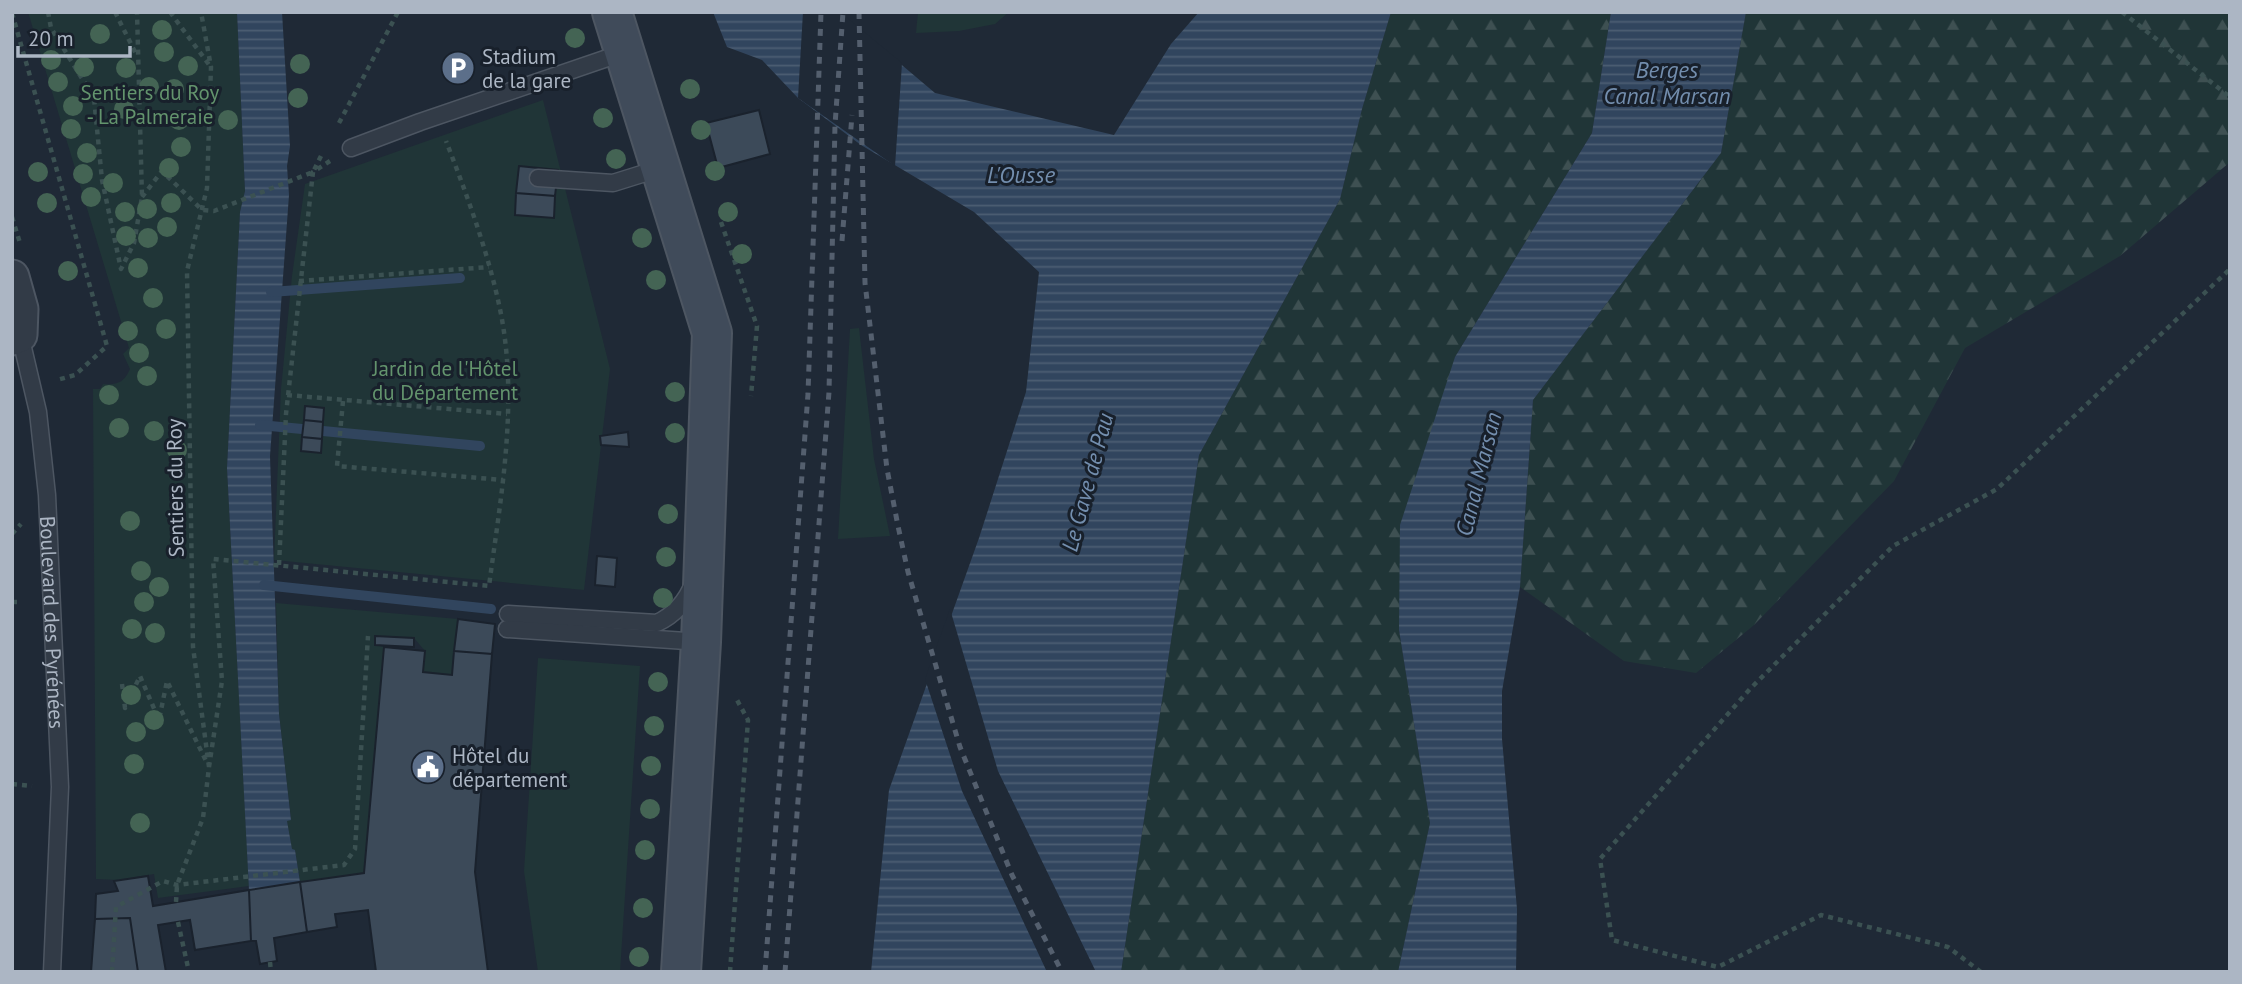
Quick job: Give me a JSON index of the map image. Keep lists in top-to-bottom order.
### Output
{
  "streets": {
    "street": ["Boulevard des Pyrénées"],
    "path": ["Sentiers du Roy"]
  },
  "water": [
    "Berges Canal Marsan",
    "L'Ousse",
    "Canal Marsan",
    "Le Gave de Pau"
  ],
  "parks": ["Sentiers du Roy - La Palmeraie", "Jardin de l'Hôtel du Département"],
  "places": {
    "parking": ["Stadium de la gare"],
    "public building": ["Hôtel du département"]
  },
  "scale_bar": "20 m"
}
